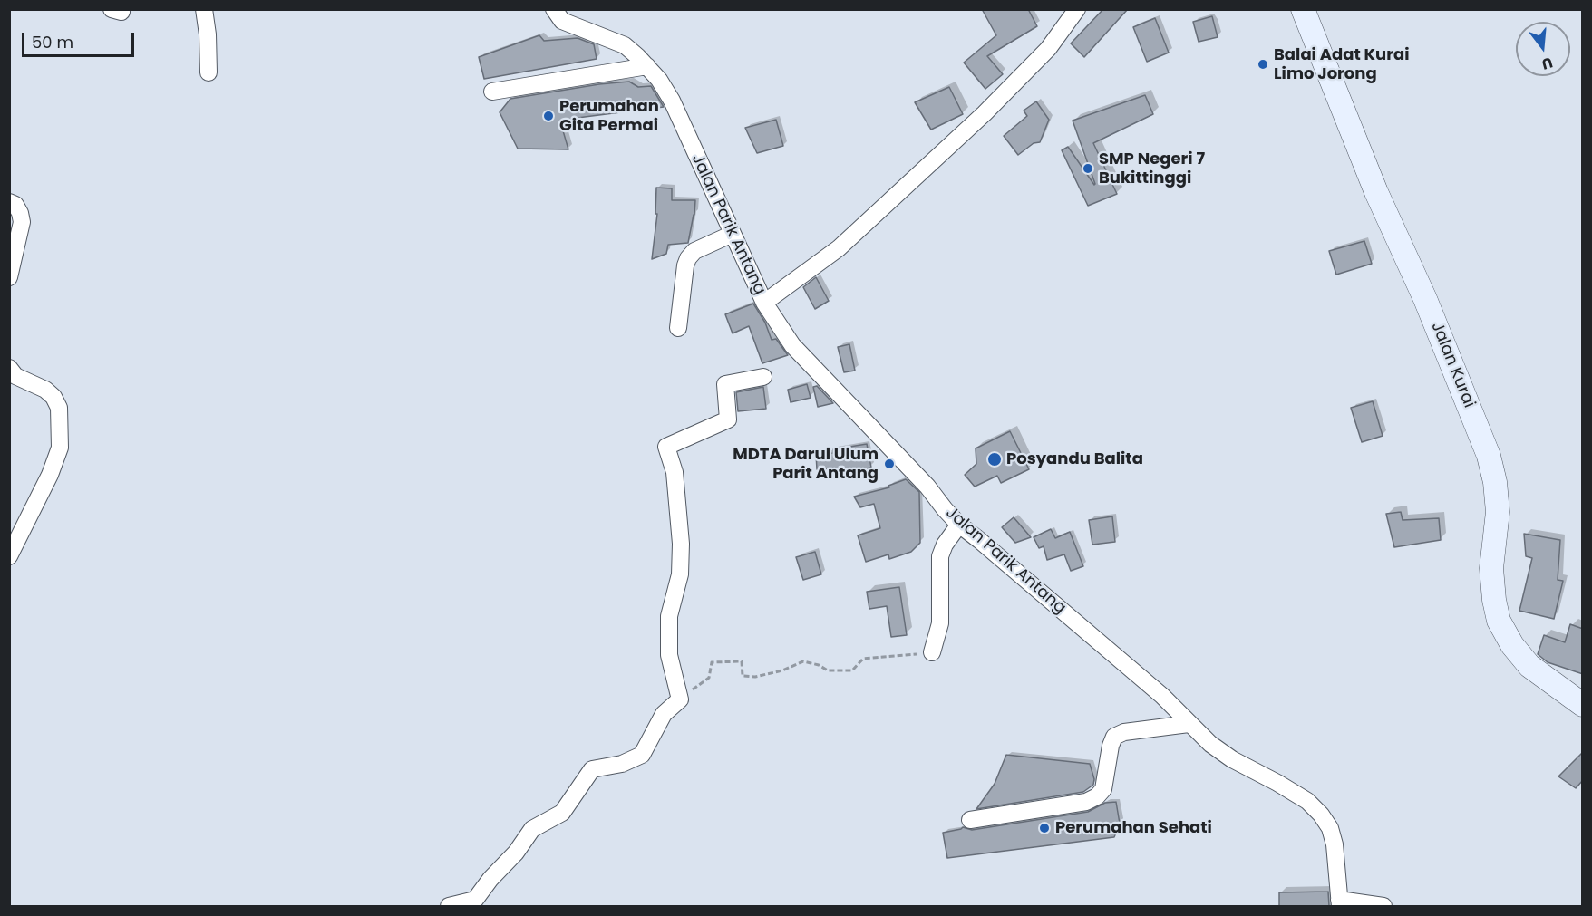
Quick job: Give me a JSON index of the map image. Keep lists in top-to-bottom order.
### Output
{
  "streets": {
    "street": ["Jalan Parik Antang", "Jalan Kurai"]
  },
  "places": [
    "Balai Adat Kurai Limo Jorong",
    "Perumahan Gita Permai",
    "SMP Negeri 7 Bukittinggi",
    "Posyandu Balita",
    "MDTA Darul Ulum Parit Antang",
    "Perumahan Sehati"
  ],
  "scale_bar": "50 m",
  "north": "bottom"
}
